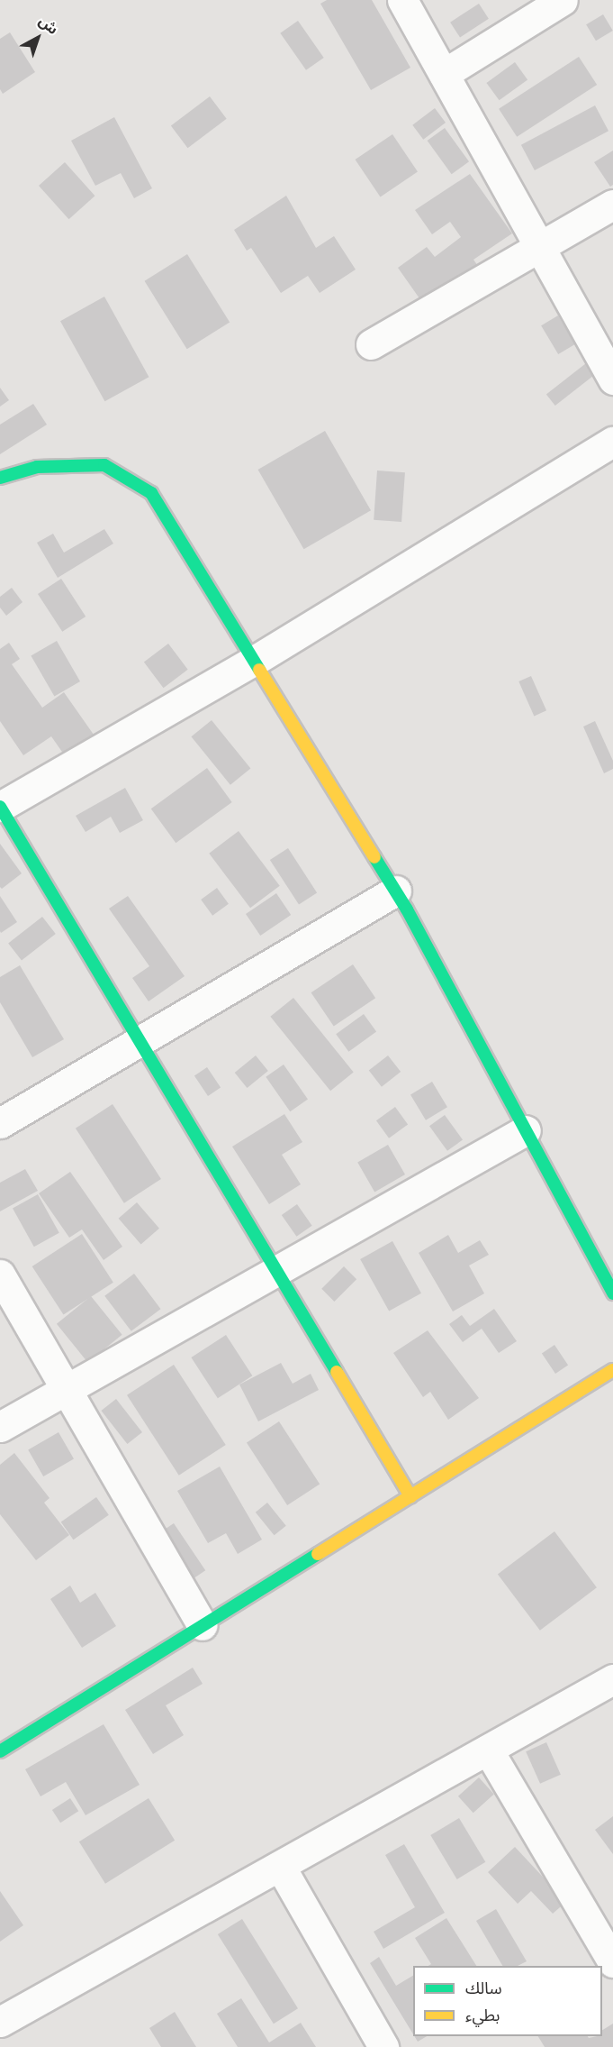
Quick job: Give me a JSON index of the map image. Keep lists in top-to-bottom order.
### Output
{
  "legend": ["سالك", "بطيء"],
  "north": "top right"
}
